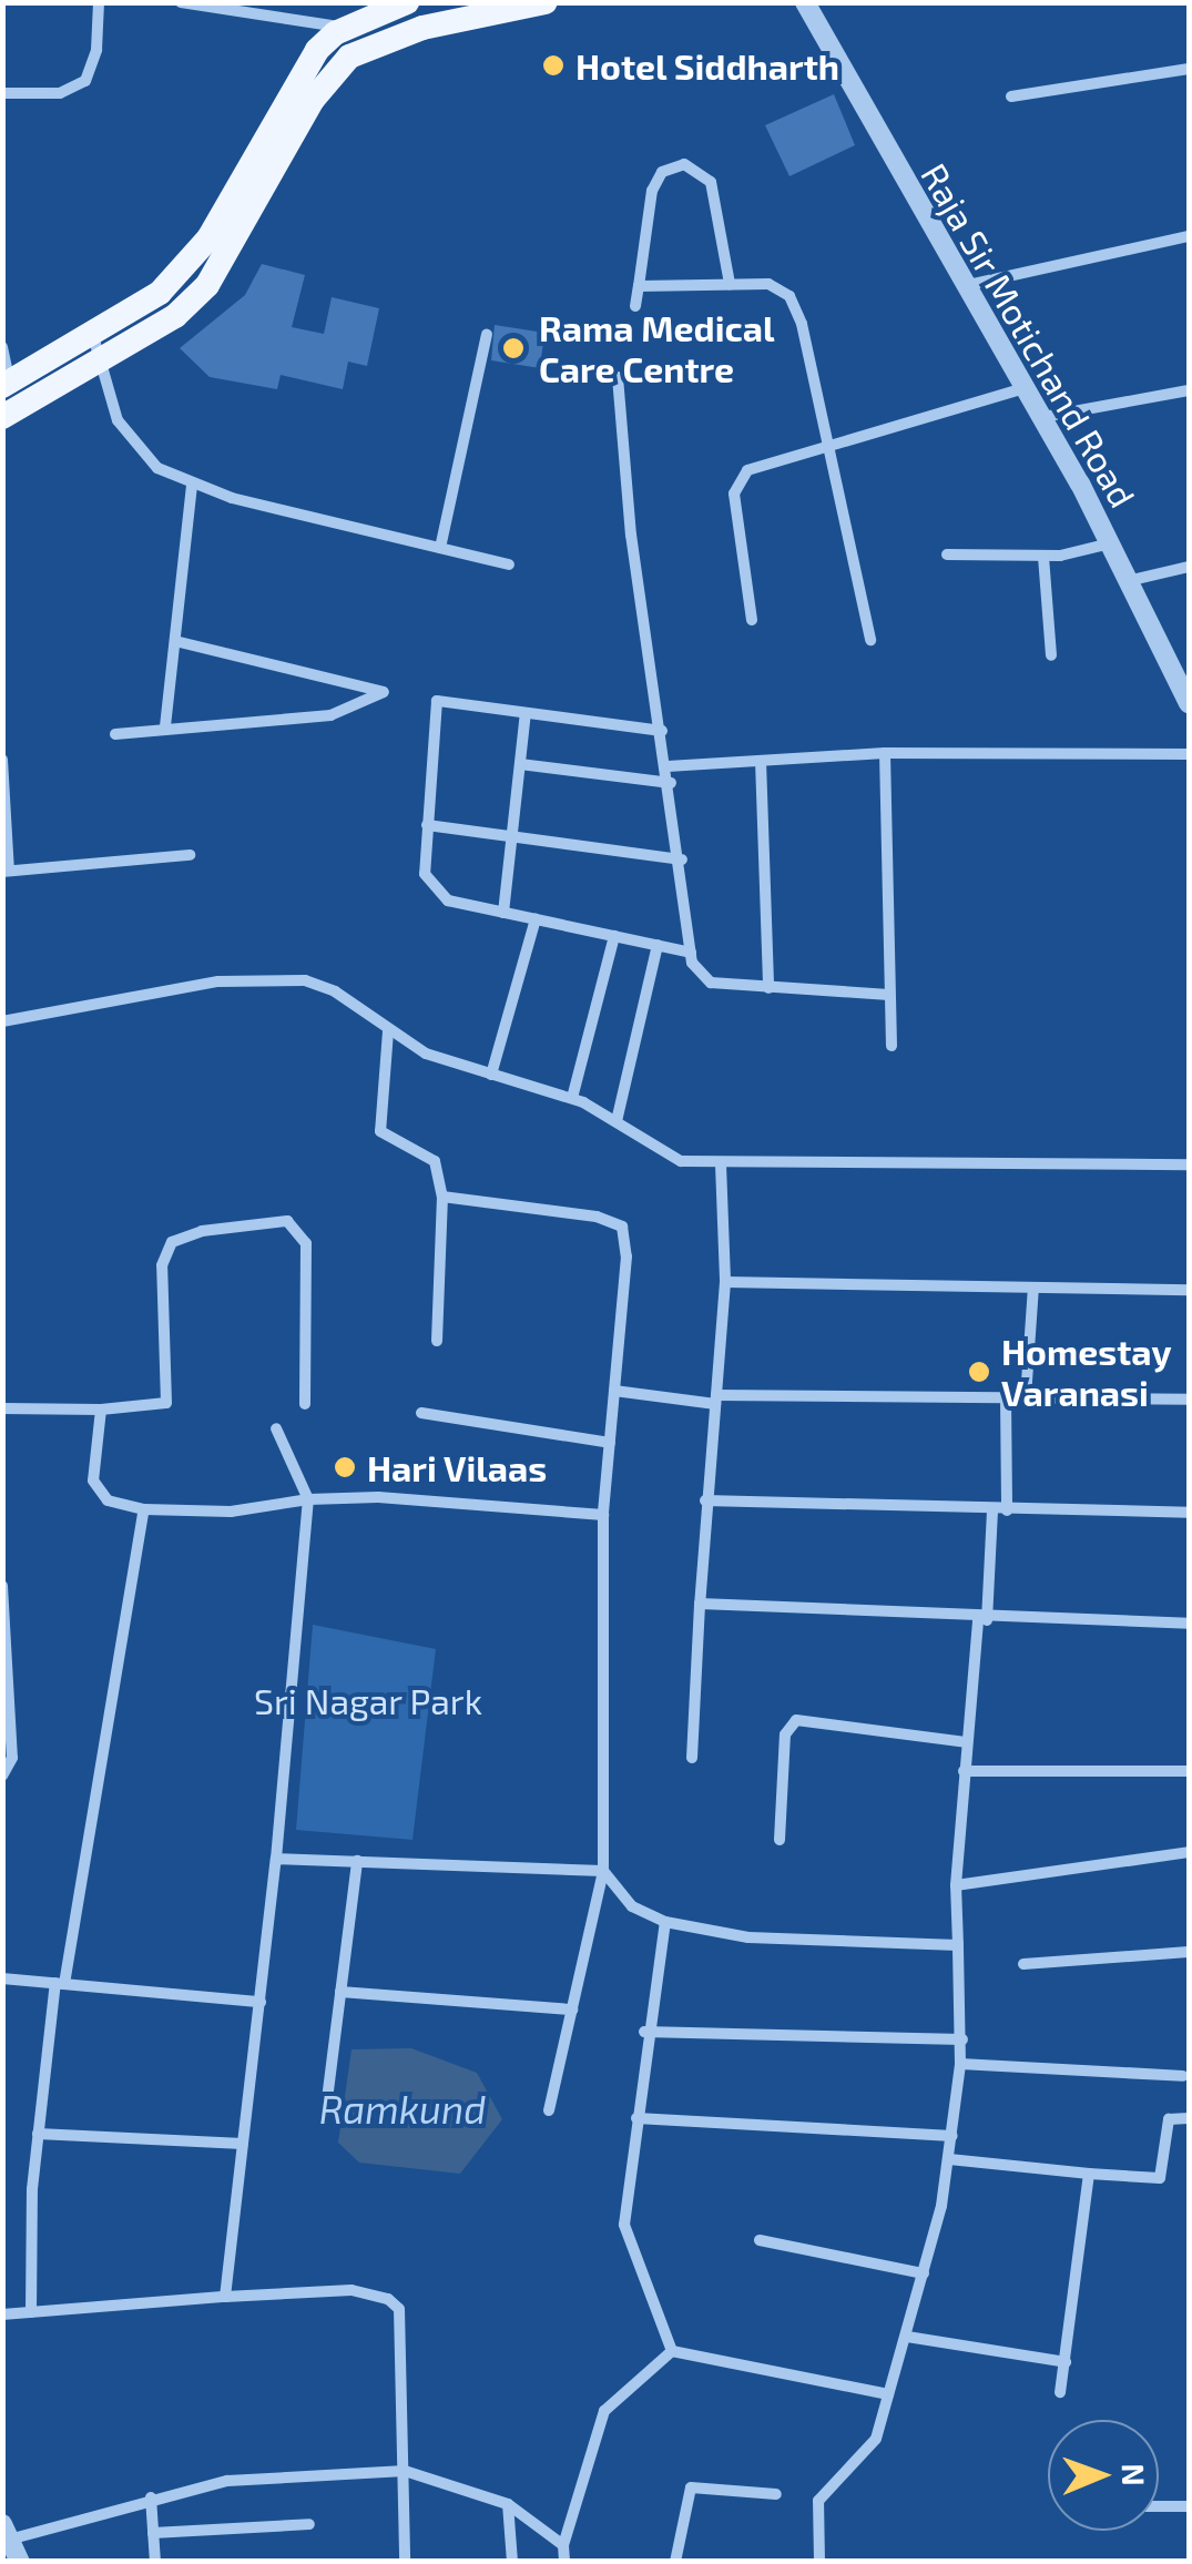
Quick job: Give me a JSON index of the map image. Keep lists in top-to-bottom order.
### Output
{
  "streets": {
    "street": ["Raja Sir Motichand Road"]
  },
  "water": ["Ramkund"],
  "parks": ["Sri Nagar Park"],
  "places": [
    "Hotel Siddharth",
    "Rama Medical Care Centre",
    "Homestay Varanasi",
    "Hari Vilaas"
  ],
  "north": "right"
}
